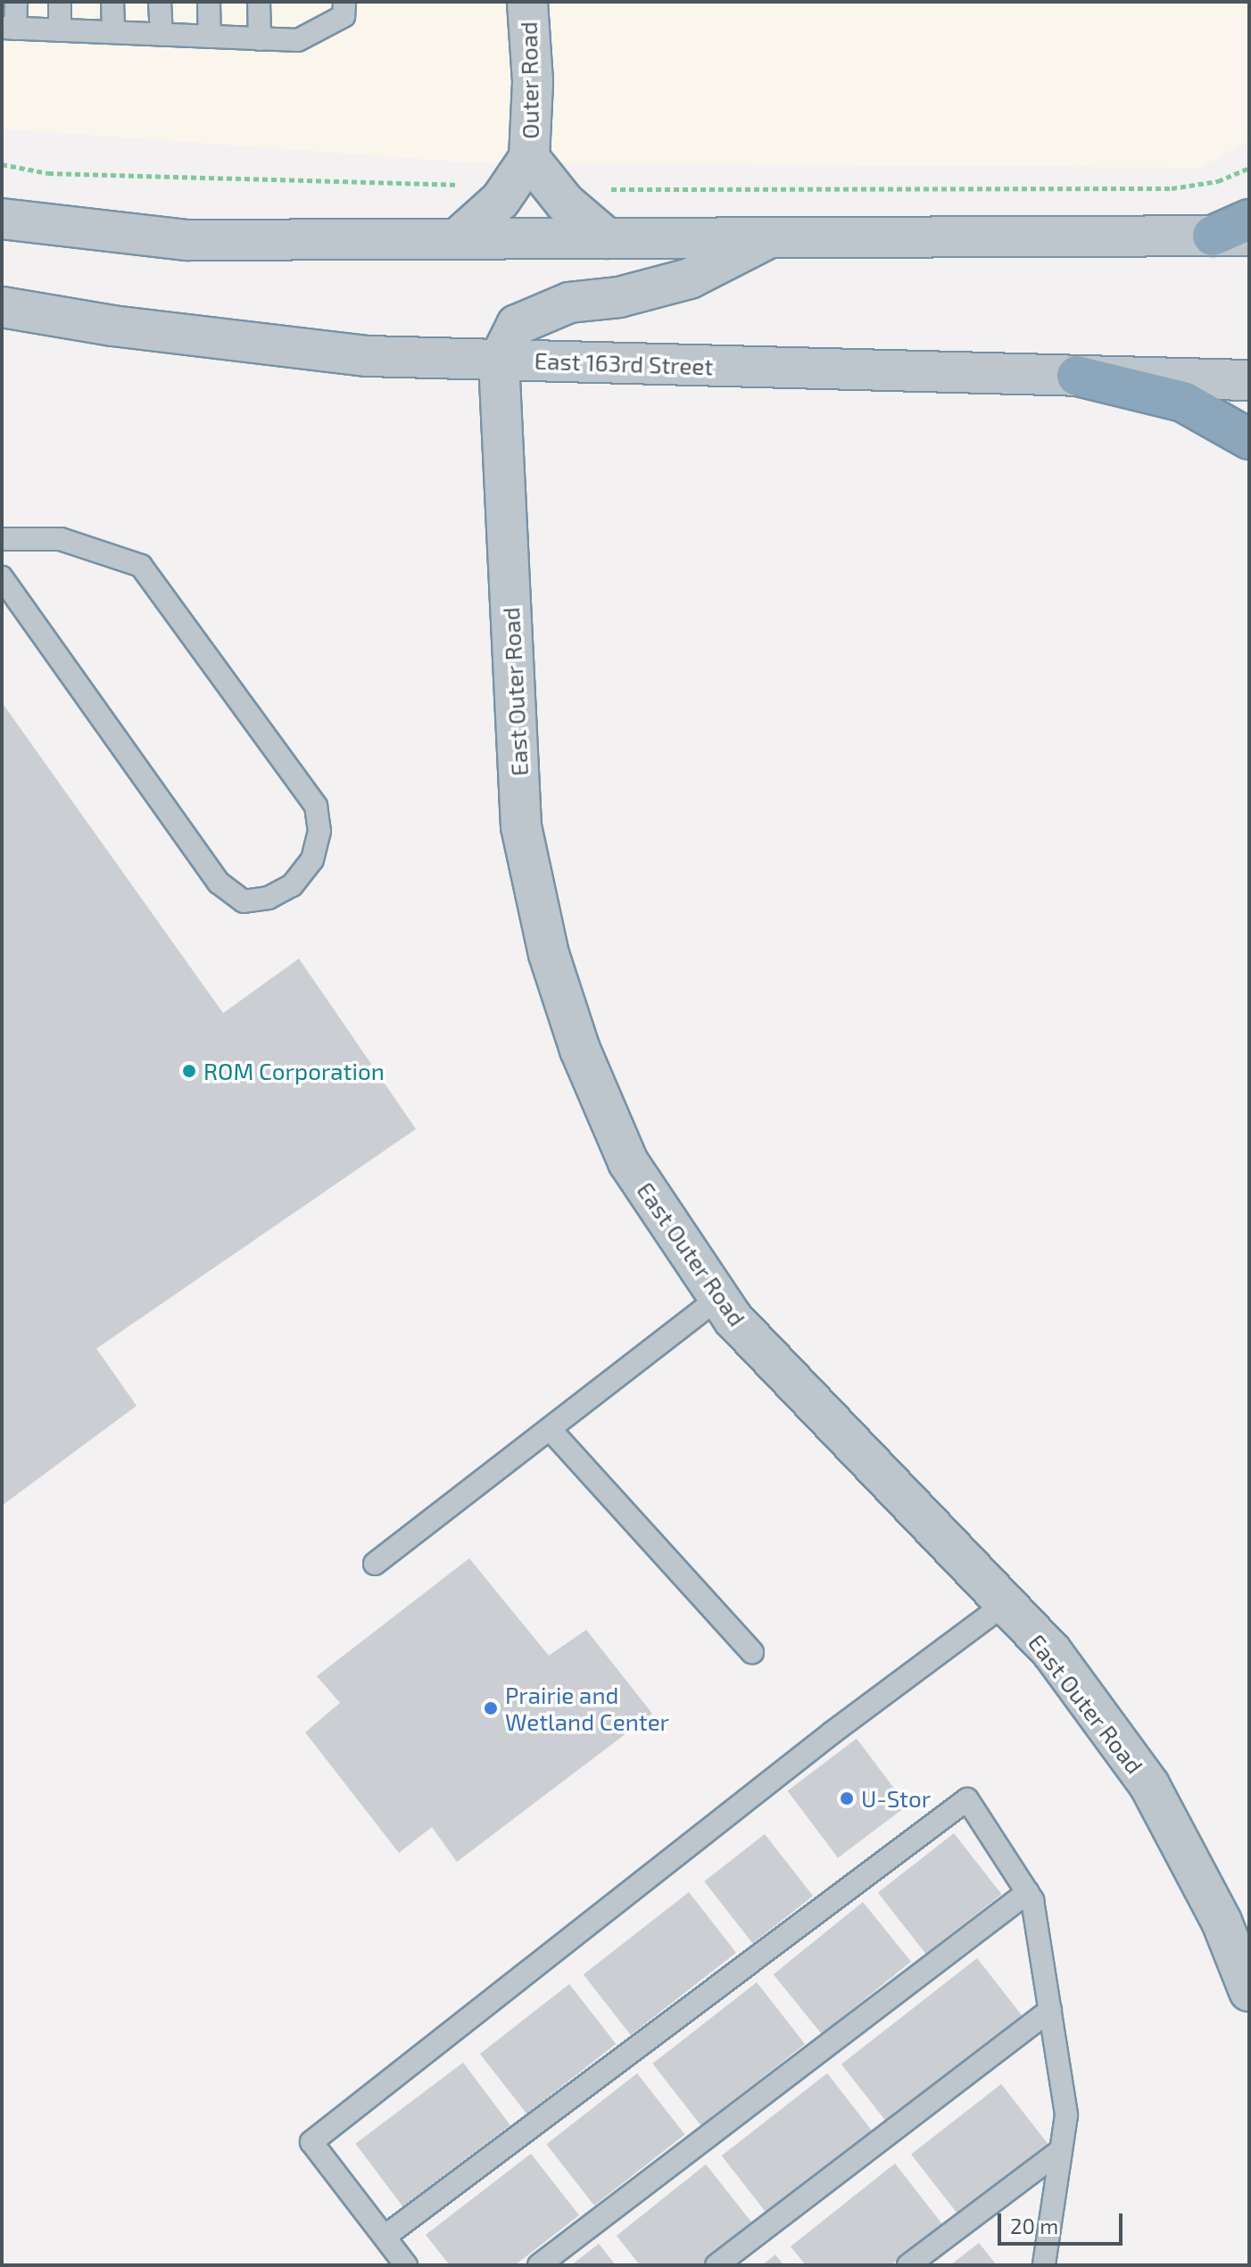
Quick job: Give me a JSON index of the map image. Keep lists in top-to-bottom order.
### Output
{
  "streets": {
    "street": ["Outer Road", "East 163rd Street", "East Outer Road"]
  },
  "crossings": [
    ["East 163rd Street", "East Outer Road"]
  ],
  "places": ["ROM Corporation", "Prairie and Wetland Center", "U-Stor"],
  "scale_bar": "20 m"
}
